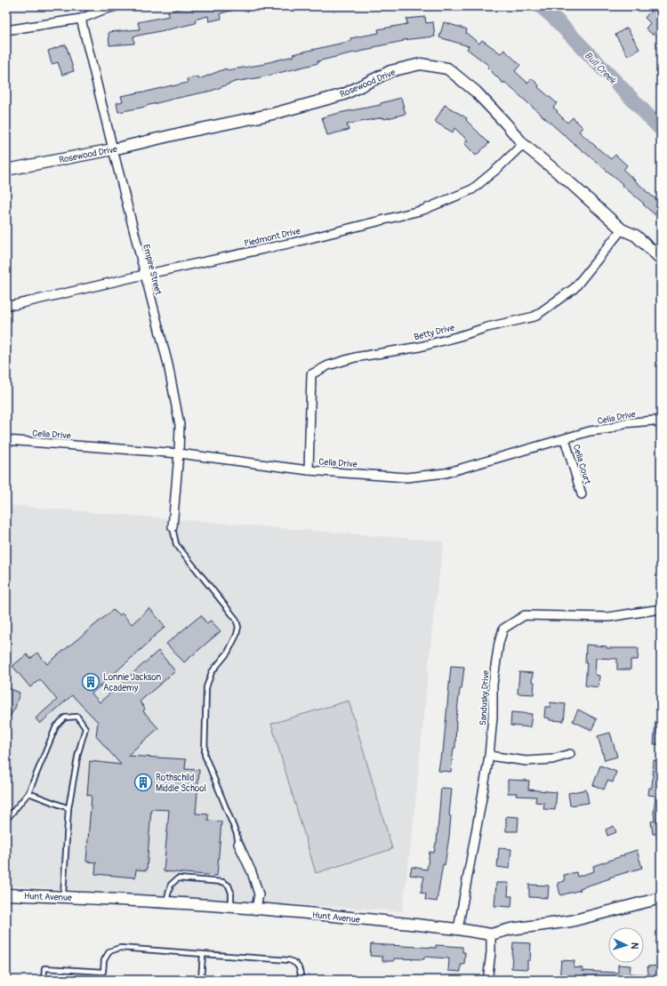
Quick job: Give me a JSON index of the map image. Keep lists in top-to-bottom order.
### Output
{
  "streets": {
    "street": [
      "Rosewood Drive",
      "Piedmont Drive",
      "Empire Street",
      "Betty Drive",
      "Celia Drive",
      "Celia Court",
      "Sandusky Drive",
      "Hunt Avenue"
    ]
  },
  "crossings": [
    ["Rosewood Drive", "Piedmont Drive"],
    ["Rosewood Drive", "Empire Street"],
    ["Rosewood Drive", "Betty Drive"],
    ["Piedmont Drive", "Empire Street"],
    ["Empire Street", "Celia Drive"],
    ["Betty Drive", "Celia Drive"],
    ["Celia Drive", "Celia Court"],
    ["Sandusky Drive", "Hunt Avenue"]
  ],
  "water": ["Bull Creek"],
  "places": {
    "building": ["Lonnie Jackson Academy", "Rothschild Middle School"]
  },
  "north": "right"
}
